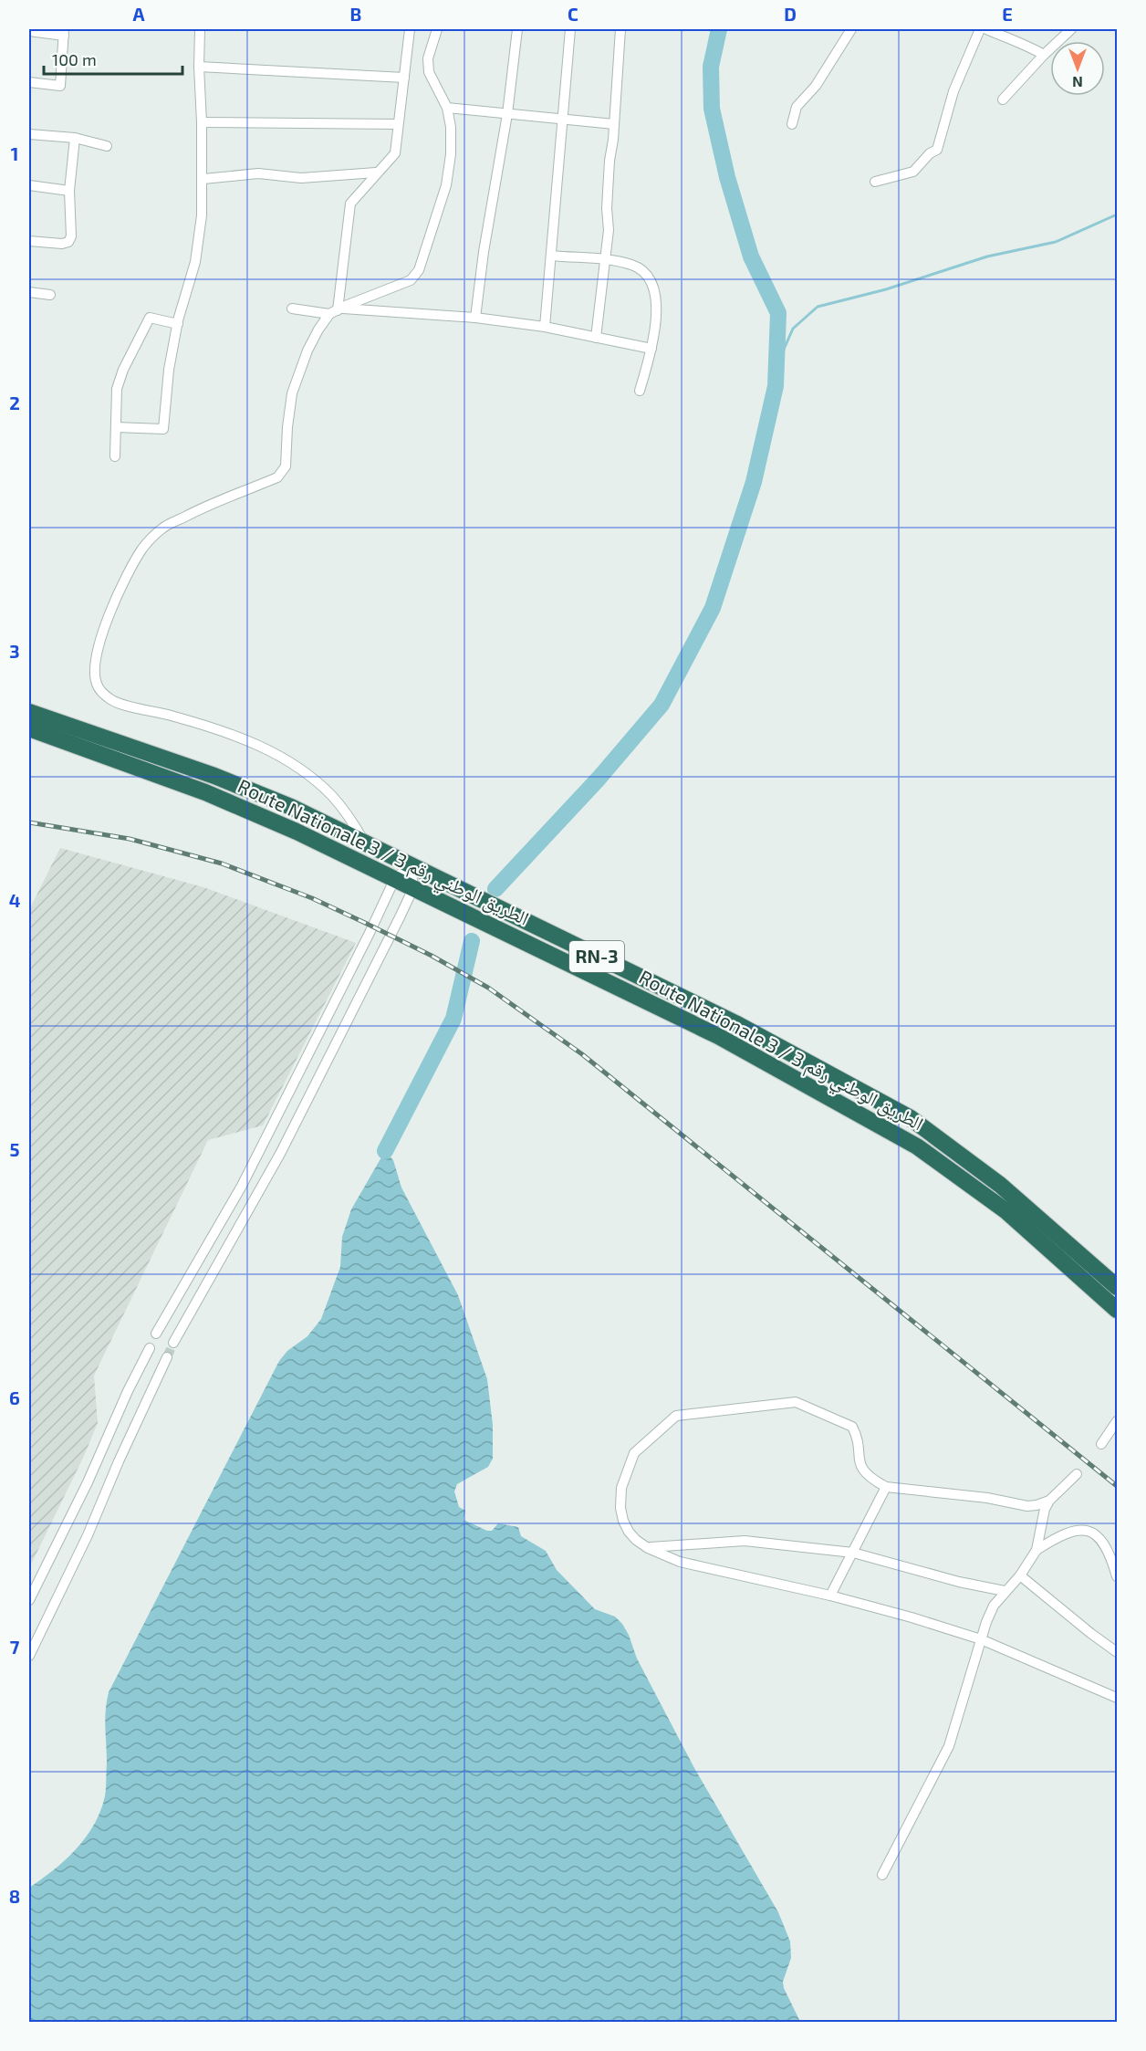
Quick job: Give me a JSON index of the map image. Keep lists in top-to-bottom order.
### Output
{
  "streets": {
    "highway": ["Route Nationale 3 / الطريق الوطني رقم 3", "RN-3"]
  },
  "scale_bar": "100 m",
  "north": "bottom",
  "grid": {
    "columns": [
      "A",
      "B",
      "C",
      "D",
      "E"
    ],
    "rows": [
      "1",
      "2",
      "3",
      "4",
      "5",
      "6",
      "7",
      "8"
    ]
  }
}
